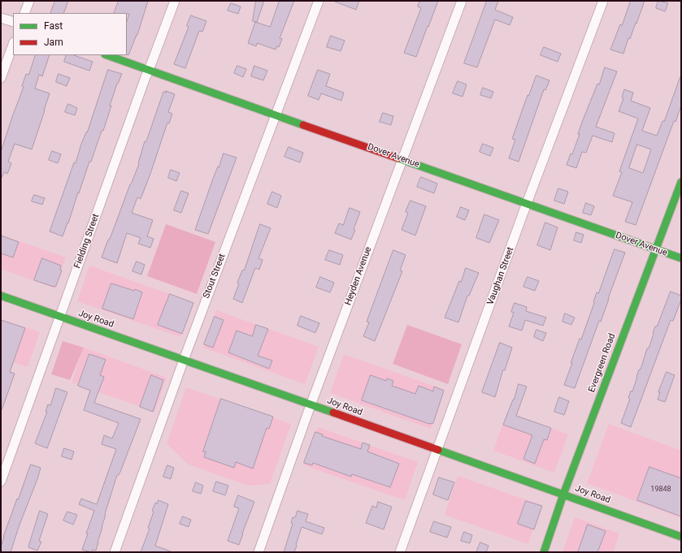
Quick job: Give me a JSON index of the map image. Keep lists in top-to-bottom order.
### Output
{
  "streets": {
    "street": [
      "Dover Avenue",
      "Fielding Street",
      "Stout Street",
      "Heyden Avenue",
      "Vaughan Street",
      "Joy Road",
      "Evergreen Road"
    ]
  },
  "crossings": [
    ["Dover Avenue", "Fielding Street"],
    ["Dover Avenue", "Stout Street"],
    ["Dover Avenue", "Heyden Avenue"],
    ["Dover Avenue", "Vaughan Street"],
    ["Dover Avenue", "Evergreen Road"],
    ["Fielding Street", "Joy Road"],
    ["Stout Street", "Joy Road"],
    ["Heyden Avenue", "Joy Road"],
    ["Vaughan Street", "Joy Road"],
    ["Joy Road", "Evergreen Road"]
  ],
  "house_numbers": ["19848"],
  "legend": ["Fast", "Jam"]
}
